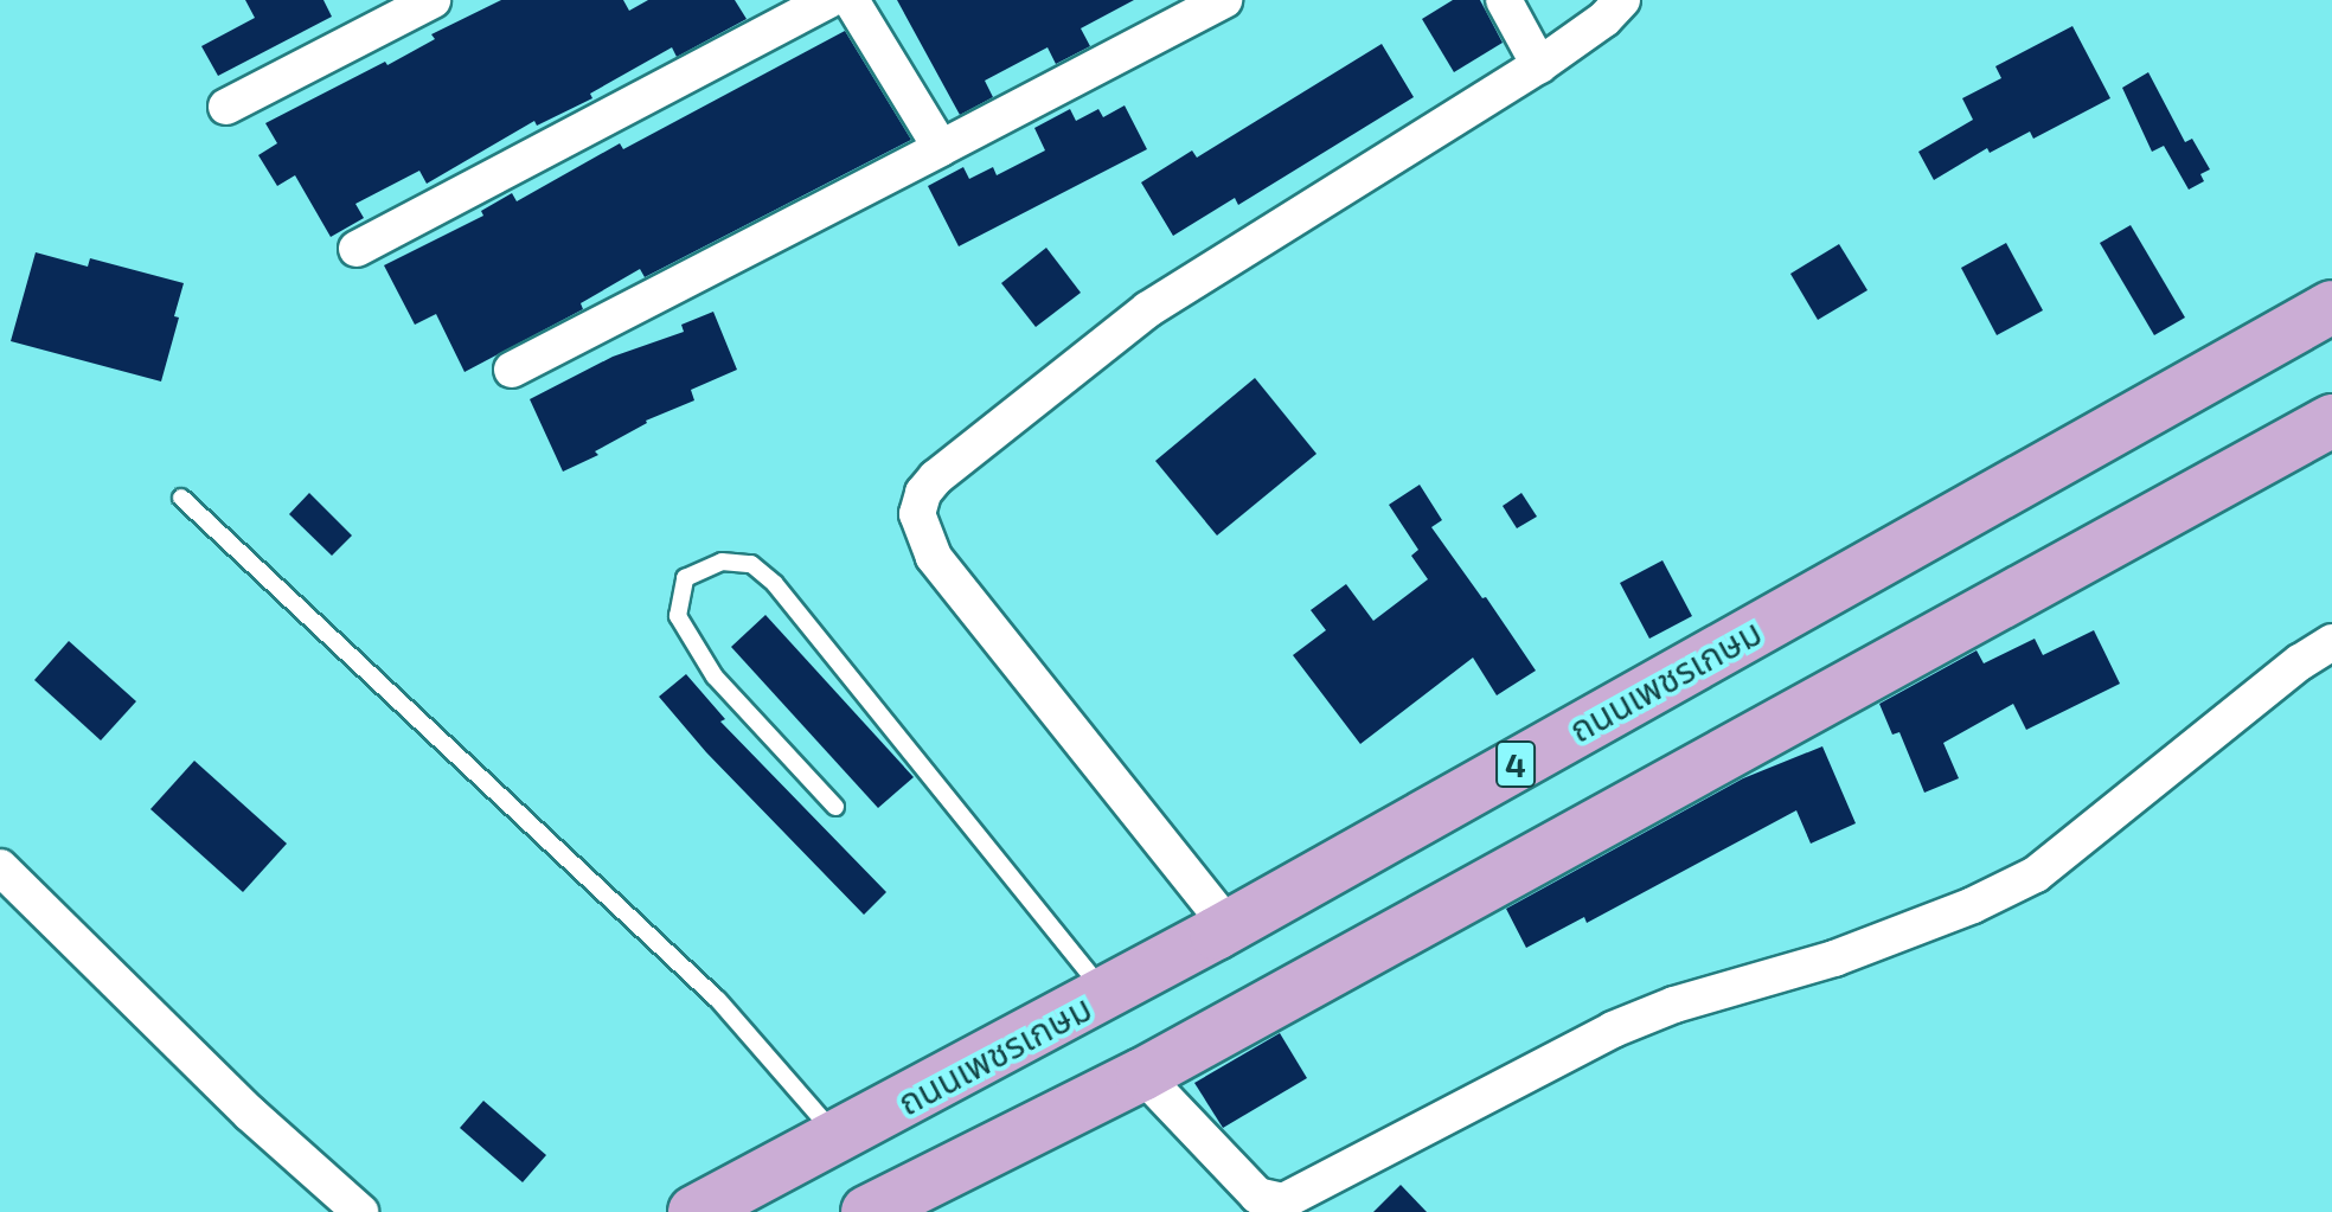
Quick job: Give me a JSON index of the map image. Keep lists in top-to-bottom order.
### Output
{
  "streets": {
    "main road": ["ถนนเพชรเกษม", "4"]
  }
}
